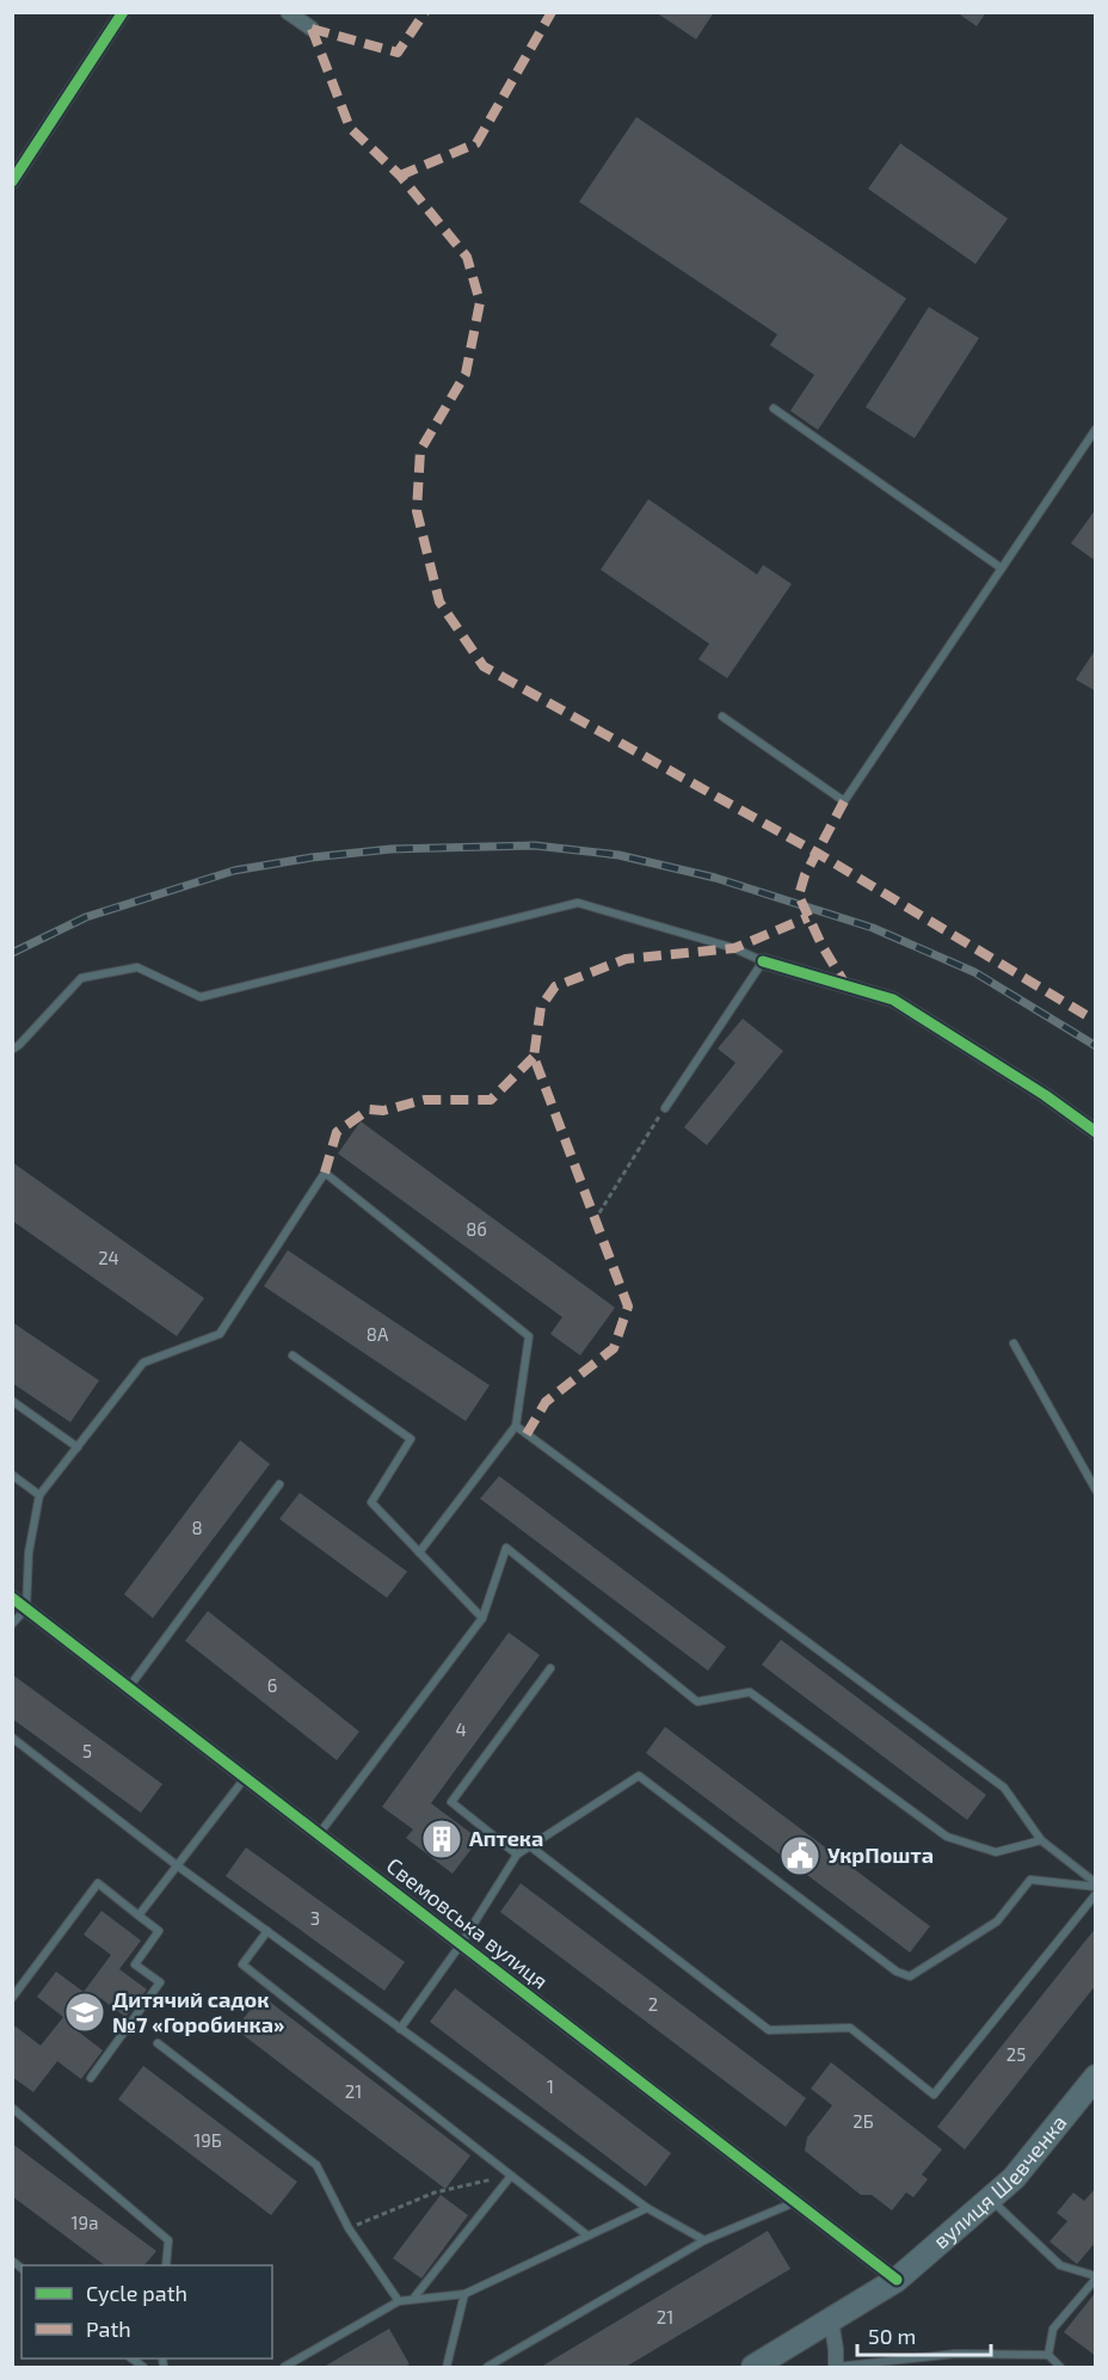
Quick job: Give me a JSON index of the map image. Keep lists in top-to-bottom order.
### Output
{
  "streets": {
    "main road": ["вулиця Шевченка"],
    "street": ["Свемовська вулиця"]
  },
  "crossings": [
    ["Свемовська вулиця", "вулиця Шевченка"]
  ],
  "places": {
    "building": ["Аптека"],
    "public building": ["УкрПошта"],
    "school or university": ["Дитячий садок №7 «Горобинка»"]
  },
  "house_numbers": [
    "8б",
    "24",
    "8А",
    "8",
    "6",
    "4",
    "5",
    "3",
    "2",
    "25",
    "1",
    "21",
    "2Б",
    "19Б",
    "19а",
    "21"
  ],
  "legend": ["Cycle path", "Path"],
  "scale_bar": "50 m"
}
